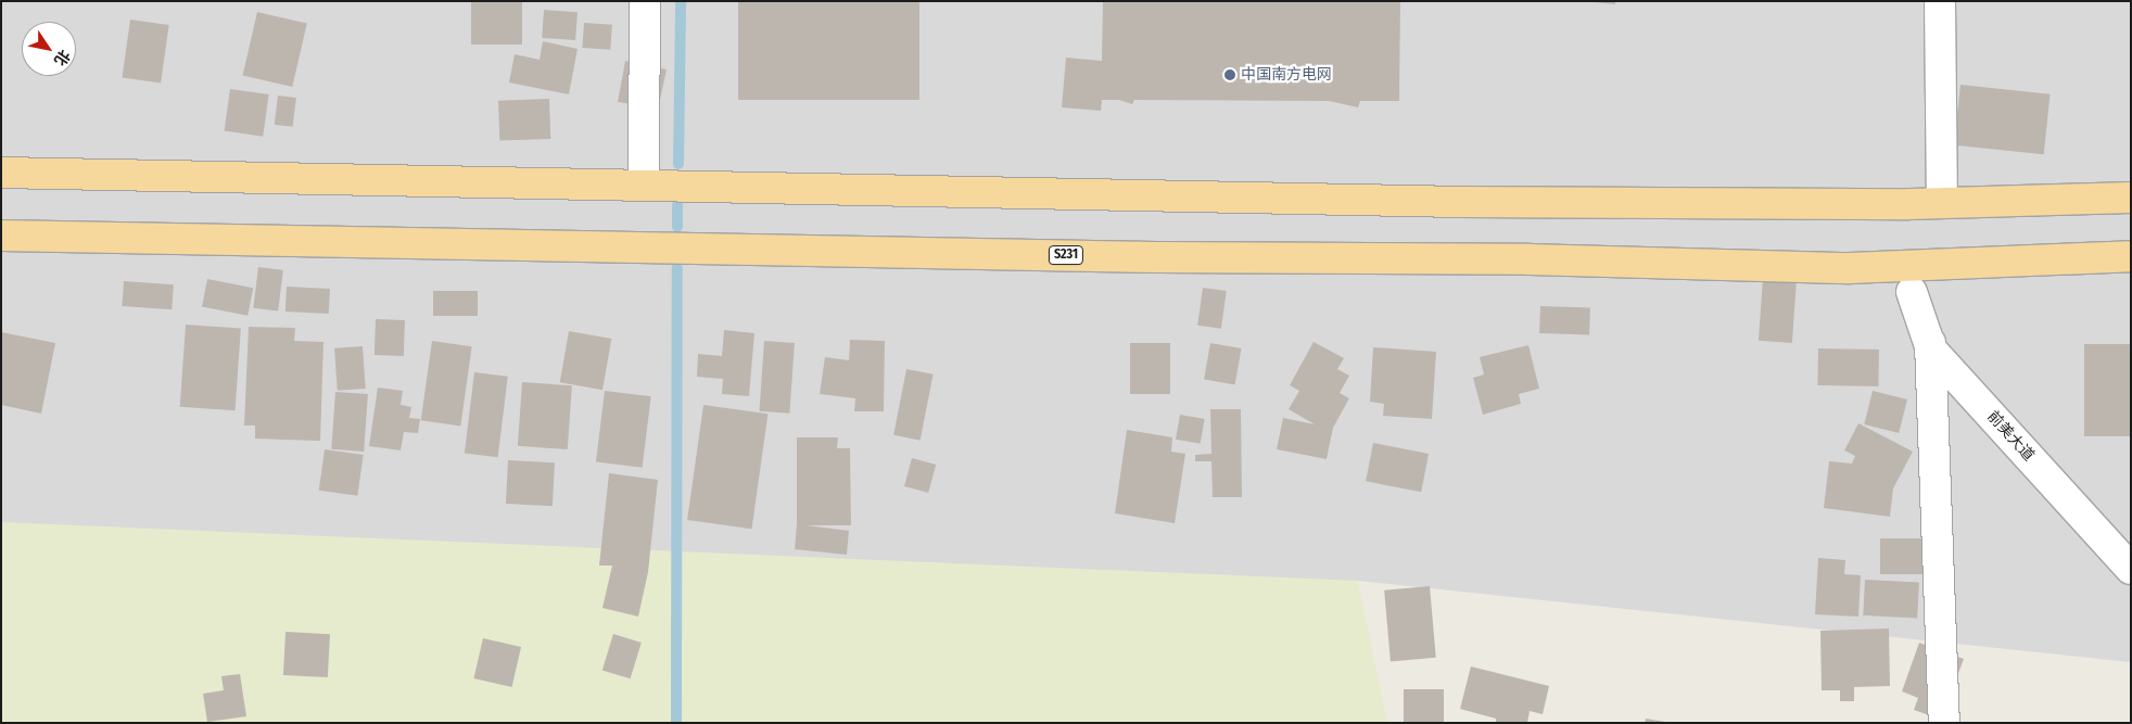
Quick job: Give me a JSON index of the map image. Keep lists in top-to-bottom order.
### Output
{
  "streets": {
    "main road": ["S231"],
    "street": ["前美大道"]
  },
  "places": ["中国南方电网"],
  "north": "bottom right"
}
